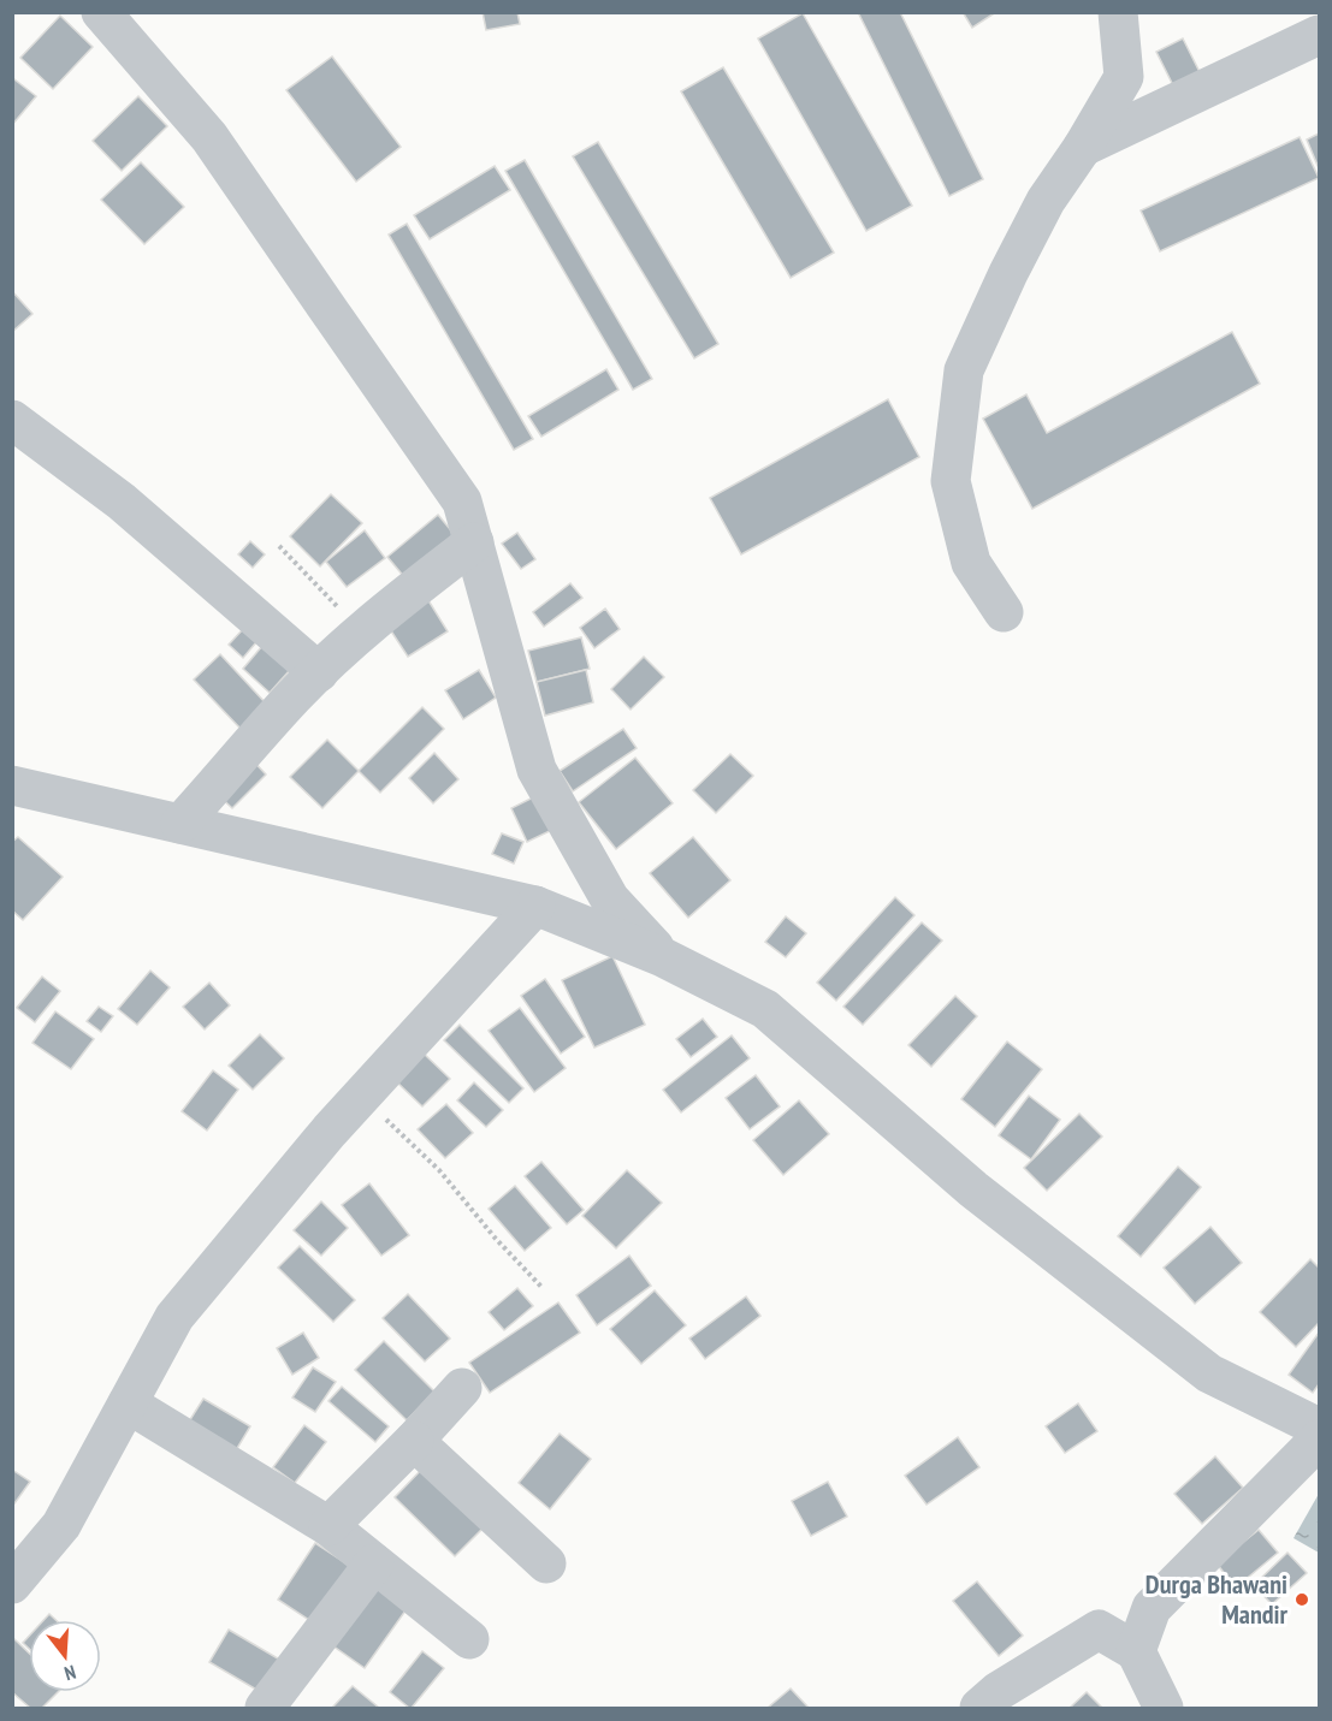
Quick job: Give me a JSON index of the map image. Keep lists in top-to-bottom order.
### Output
{
  "places": ["Durga Bhawani Mandir"],
  "north": "bottom"
}
